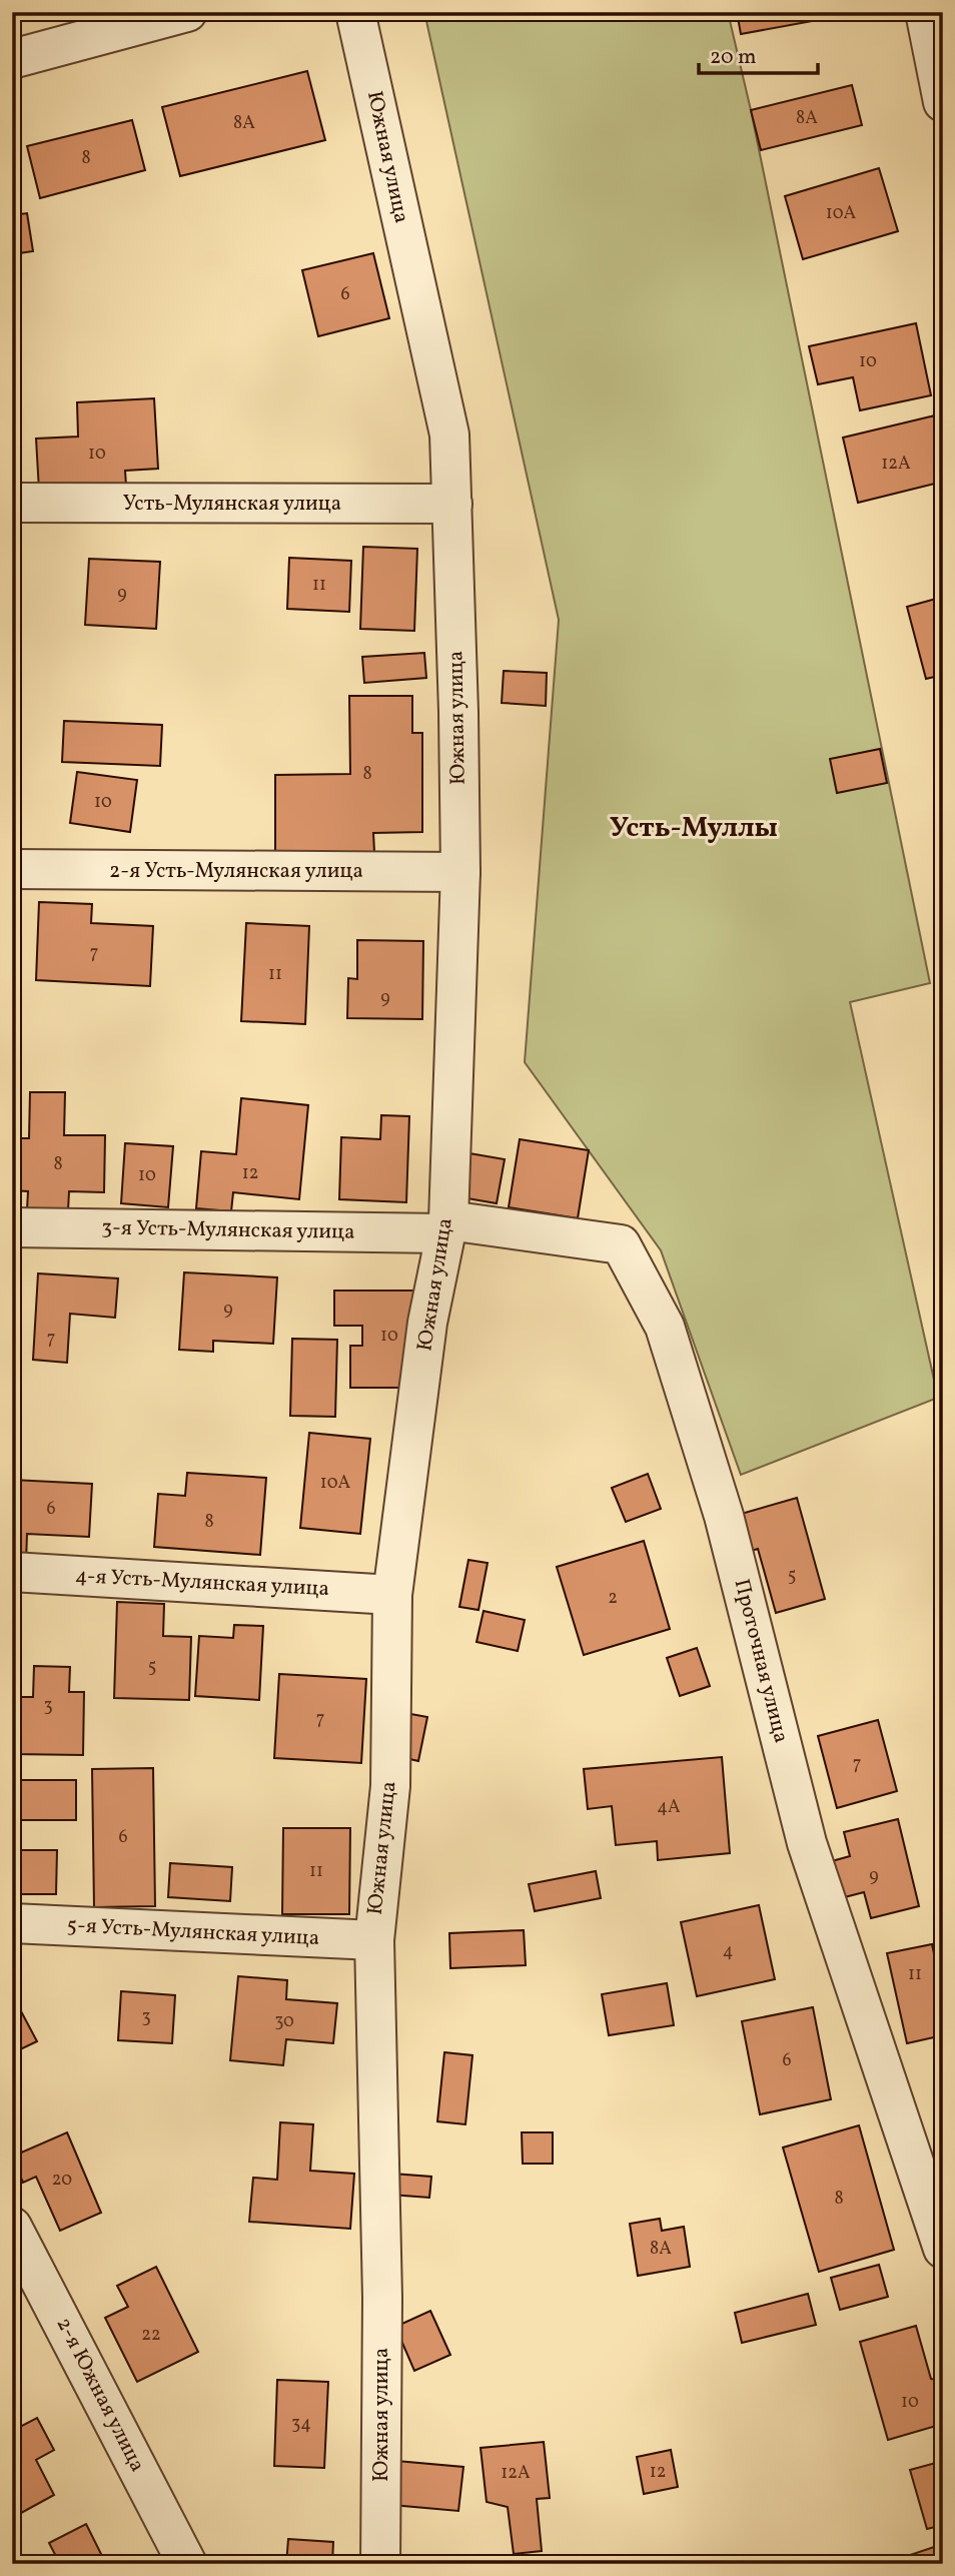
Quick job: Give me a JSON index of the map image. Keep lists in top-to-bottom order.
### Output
{
  "streets": {
    "street": [
      "Южная улица",
      "Усть-Мулянская улица",
      "2-я Усть-Мулянская улица",
      "3-я Усть-Мулянская улица",
      "4-я Усть-Мулянская улица",
      "Проточная улица",
      "5-я Усть-Мулянская улица",
      "2-я Южная улица"
    ]
  },
  "crossings": [
    ["Южная улица", "Усть-Мулянская улица"],
    ["Южная улица", "2-я Усть-Мулянская улица"],
    ["Южная улица", "3-я Усть-Мулянская улица"],
    ["Южная улица", "4-я Усть-Мулянская улица"],
    ["Южная улица", "Проточная улица"],
    ["Южная улица", "5-я Усть-Мулянская улица"],
    ["3-я Усть-Мулянская улица", "Проточная улица"]
  ],
  "districts": ["Усть-Муллы"],
  "house_numbers": [
    "8А",
    "8А",
    "8",
    "10А",
    "6",
    "10",
    "10",
    "12А",
    "11",
    "9",
    "8",
    "10",
    "7",
    "11",
    "9",
    "8",
    "12",
    "10",
    "9",
    "10",
    "7",
    "10А",
    "6",
    "8",
    "5",
    "2",
    "5",
    "3",
    "7",
    "7",
    "4А",
    "6",
    "11",
    "9",
    "4",
    "11",
    "3",
    "30",
    "6",
    "20",
    "8",
    "8А",
    "22",
    "10",
    "34",
    "12",
    "12А"
  ],
  "scale_bar": "20 m"
}
